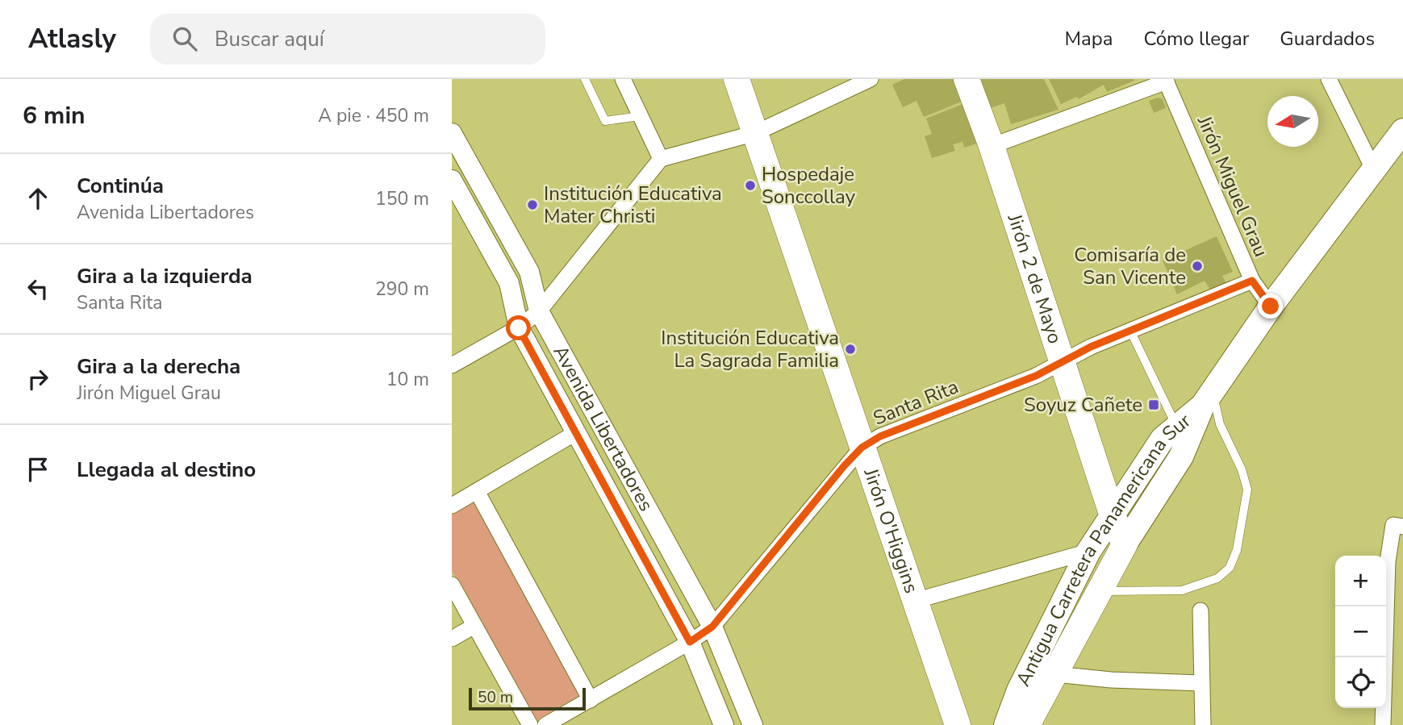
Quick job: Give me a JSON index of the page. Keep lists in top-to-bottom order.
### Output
{
  "streets": {
    "highway": ["Jirón 2 de Mayo", "Jirón O'Higgins", "Antigua Carretera Panamericana Sur"],
    "street": ["Jirón Miguel Grau", "Santa Rita", "Avenida Libertadores"]
  },
  "crossings": [
    ["Jirón Miguel Grau", "Santa Rita"],
    ["Jirón 2 de Mayo", "Santa Rita"],
    ["Jirón 2 de Mayo", "Antigua Carretera Panamericana Sur"],
    ["Santa Rita", "Avenida Libertadores"],
    ["Santa Rita", "Jirón O'Higgins"]
  ],
  "places": {
    "other": [
      "Hospedaje Sonccollay",
      "Institución Educativa Mater Christi",
      "Comisaría de San Vicente",
      "Institución Educativa La Sagrada Familia"
    ],
    "transit": ["Soyuz Cañete"]
  },
  "scale_bar": "50 m",
  "north": "left",
  "page": {
    "header": "Atlasly",
    "search": "Buscar aquí",
    "nav": ["Mapa", "Cómo llegar", "Guardados"],
    "heading": ["6 min", "A pie · 450 m"],
    "list": [
      ["Continúa", "Avenida Libertadores", "150 m"],
      ["Gira a la izquierda", "Santa Rita", "290 m"],
      ["Gira a la derecha", "Jirón Miguel Grau", "10 m"],
      "Llegada al destino"
    ],
    "map_buttons": ["+", "−"],
    "scale": "50 m"
  }
}
